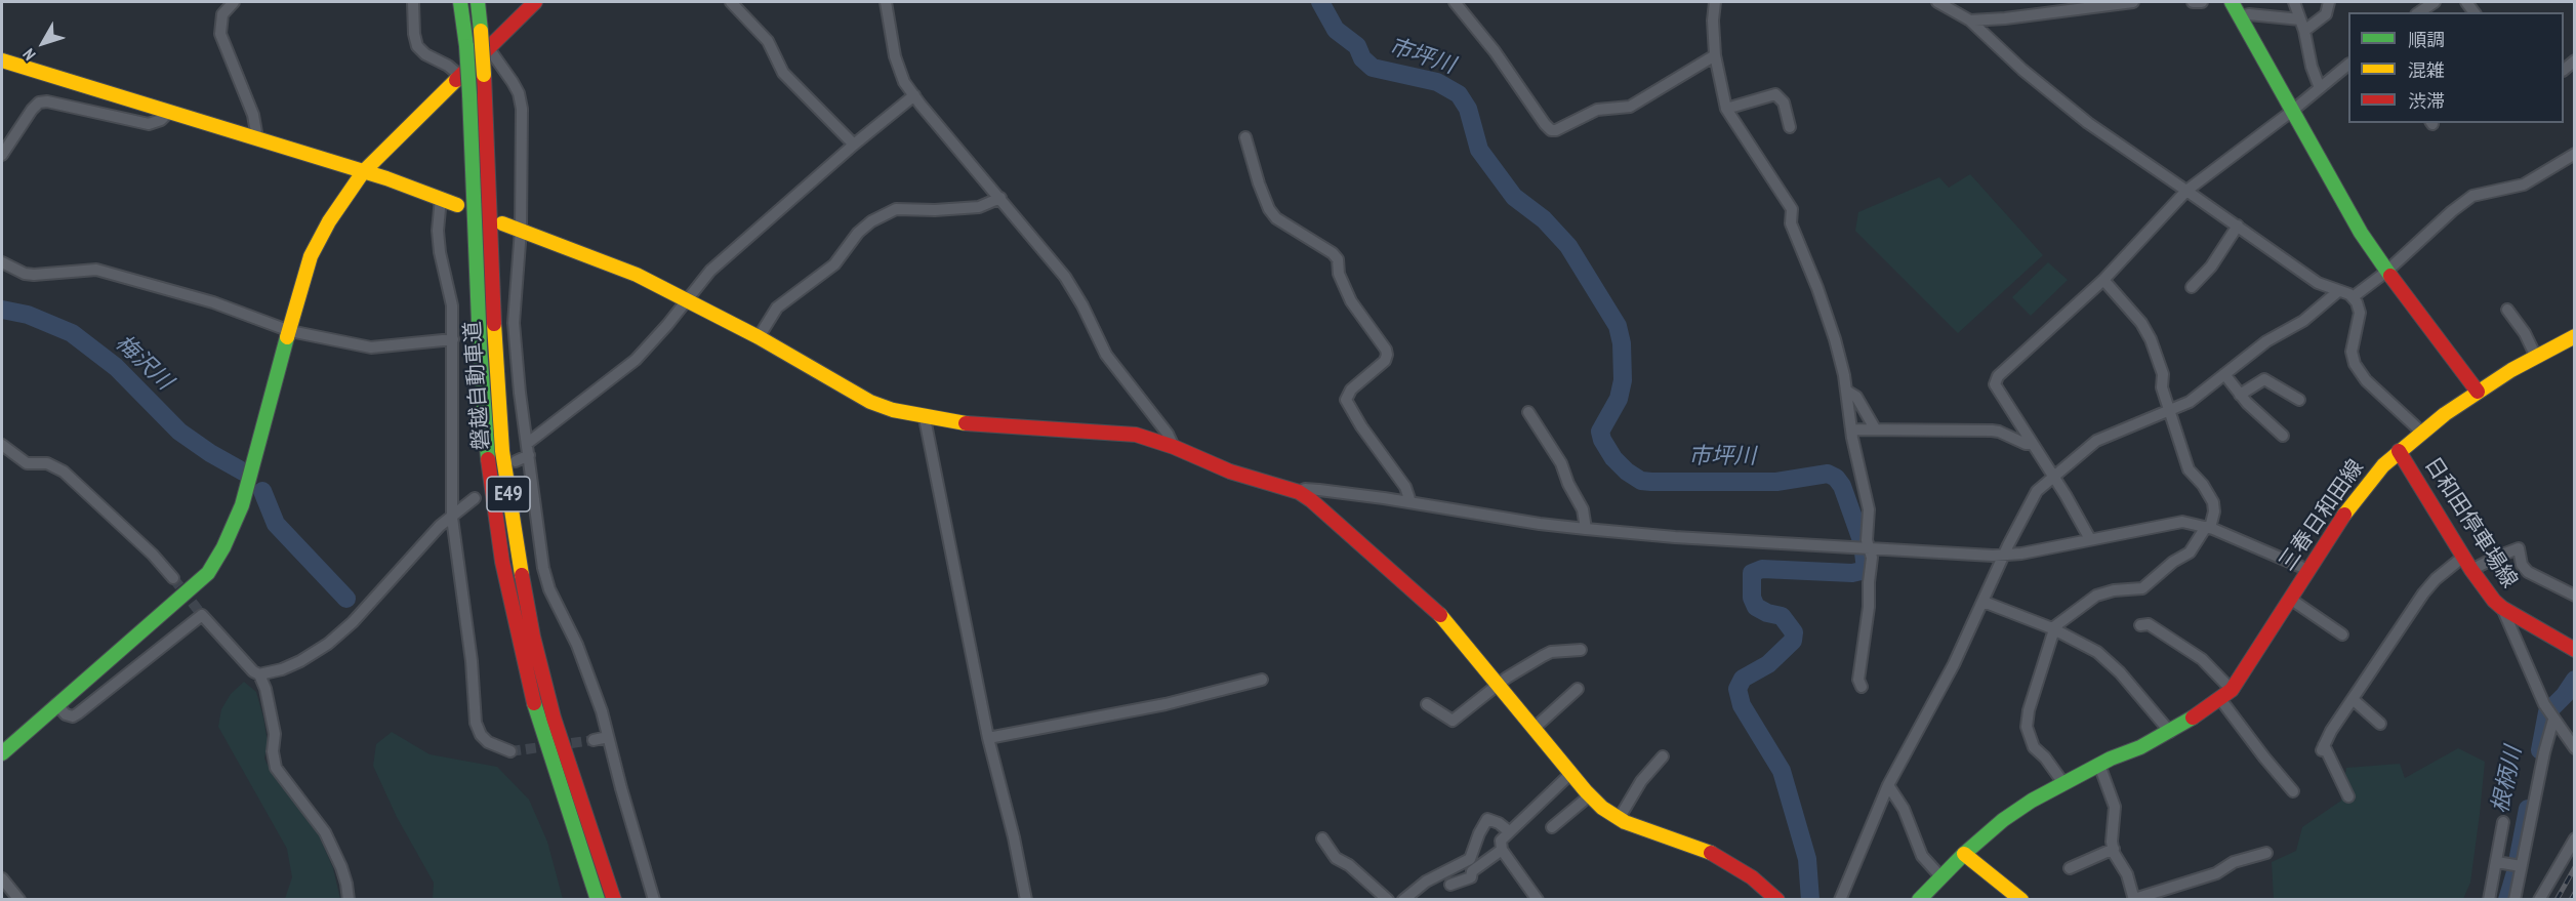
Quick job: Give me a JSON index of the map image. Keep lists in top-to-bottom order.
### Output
{
  "streets": {
    "main road": [
      "磐越自動車道",
      "E49",
      "三春日和田線",
      "日和田停車場線"
    ]
  },
  "crossings": [
    ["三春日和田線", "日和田停車場線"]
  ],
  "water": ["市坪川", "梅沢川", "根柄川"],
  "legend": ["順調", "混雑", "渋滞"],
  "north": "bottom left"
}
